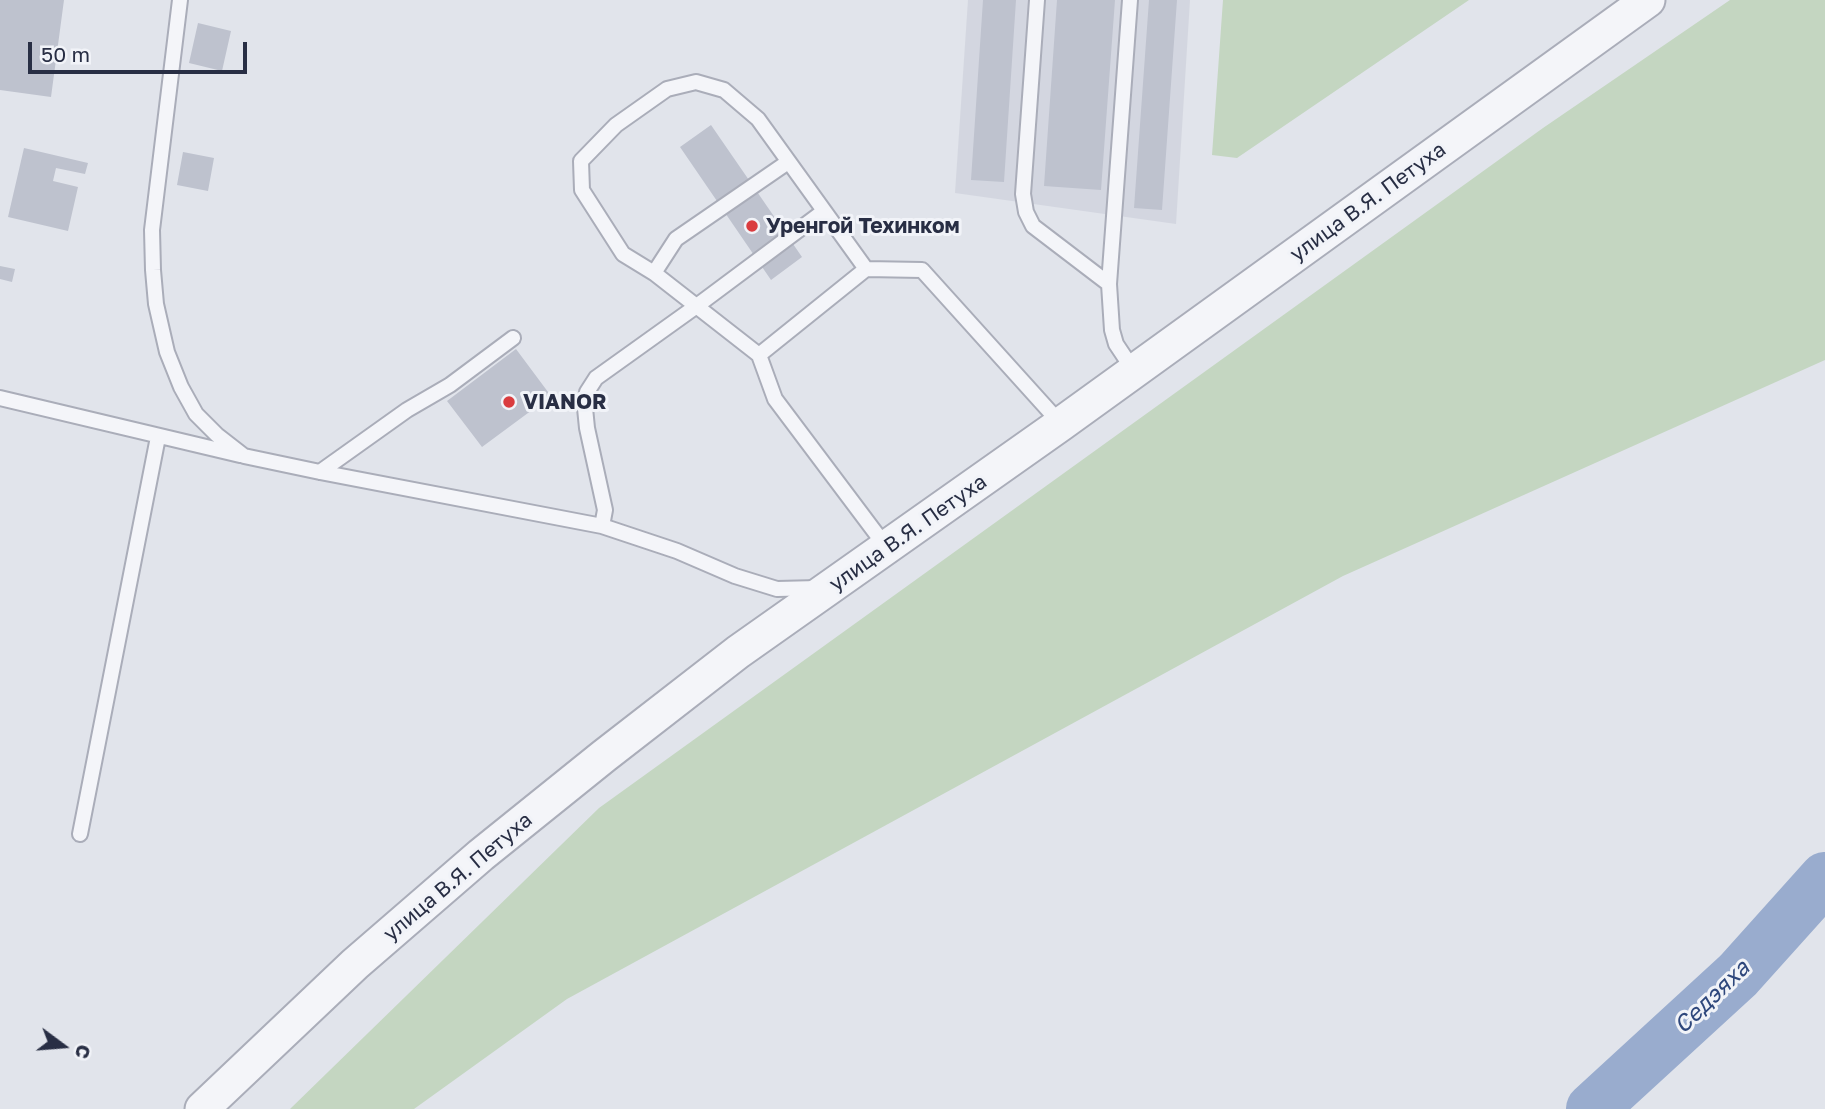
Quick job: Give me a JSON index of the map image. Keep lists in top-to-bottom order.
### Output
{
  "streets": {
    "street": ["улица В.Я. Петуха"]
  },
  "water": ["Седэяха"],
  "places": ["Уренгой Техинком", "VIANOR"],
  "scale_bar": "50 m",
  "north": "right"
}
